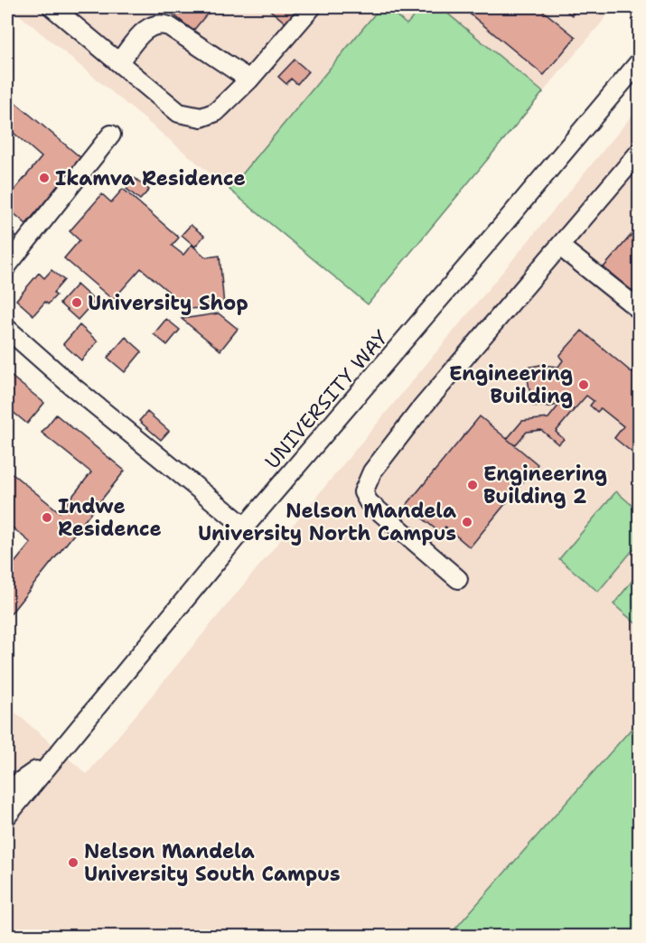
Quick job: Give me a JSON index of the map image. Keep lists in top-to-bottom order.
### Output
{
  "streets": {
    "lane": ["UNIVERSITY WAY"]
  },
  "places": [
    "Ikamva Residence",
    "University Shop",
    "Engineering Building",
    "Engineering Building 2",
    "Indwe Residence",
    "Nelson Mandela University North Campus",
    "Nelson Mandela University South Campus"
  ]
}
